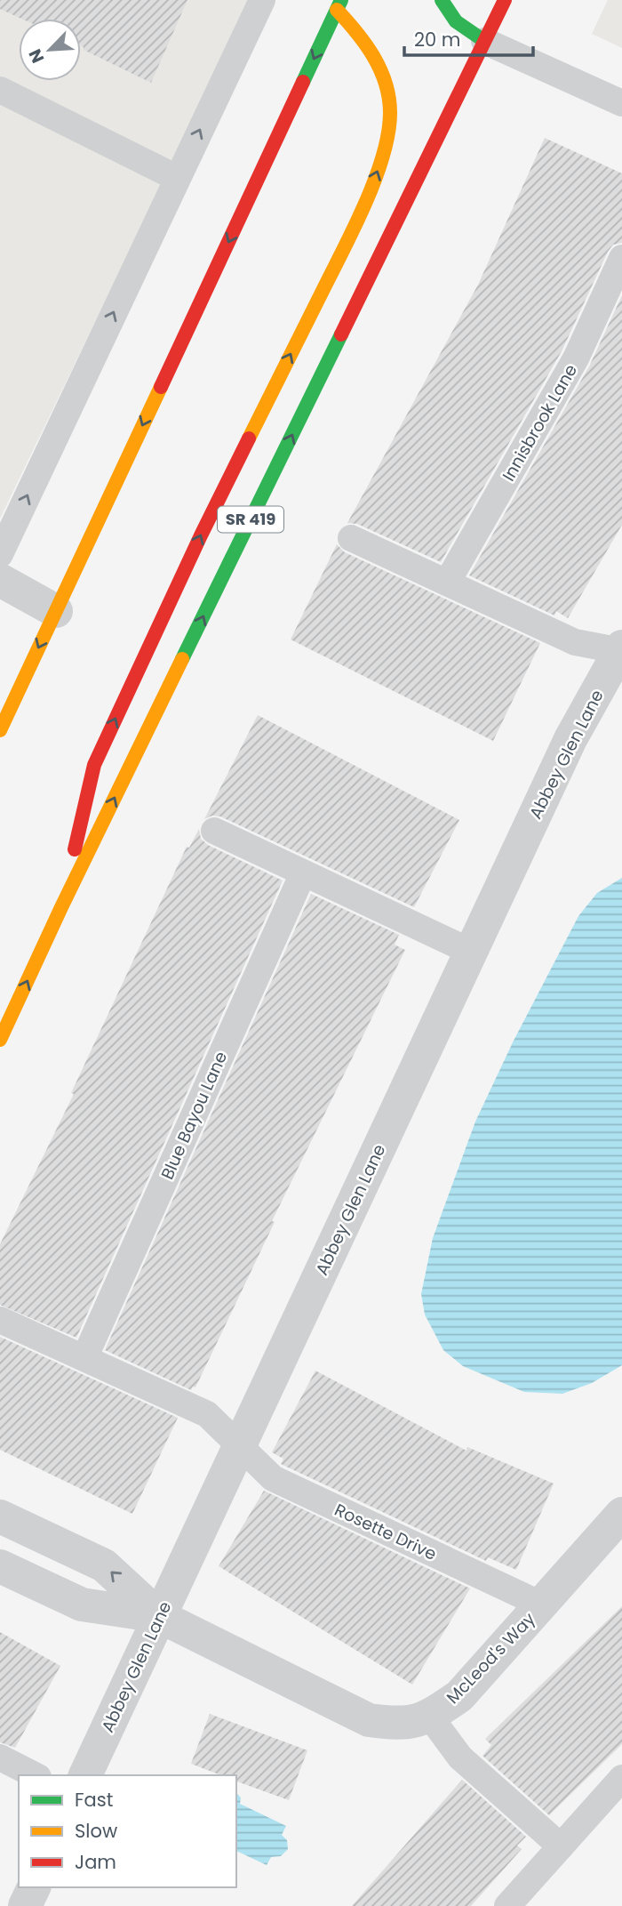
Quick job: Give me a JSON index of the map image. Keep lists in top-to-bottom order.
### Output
{
  "streets": {
    "main road": ["SR 419"],
    "street": ["Abbey Glen Lane", "McLeod's Way"],
    "lane": ["Innisbrook Lane", "Blue Bayou Lane", "Rosette Drive"]
  },
  "crossings": [
    ["Abbey Glen Lane", "Rosette Drive"],
    ["Abbey Glen Lane", "McLeod's Way"],
    ["Rosette Drive", "McLeod's Way"]
  ],
  "legend": ["Fast", "Slow", "Jam"],
  "scale_bar": "20 m",
  "north": "bottom left"
}
